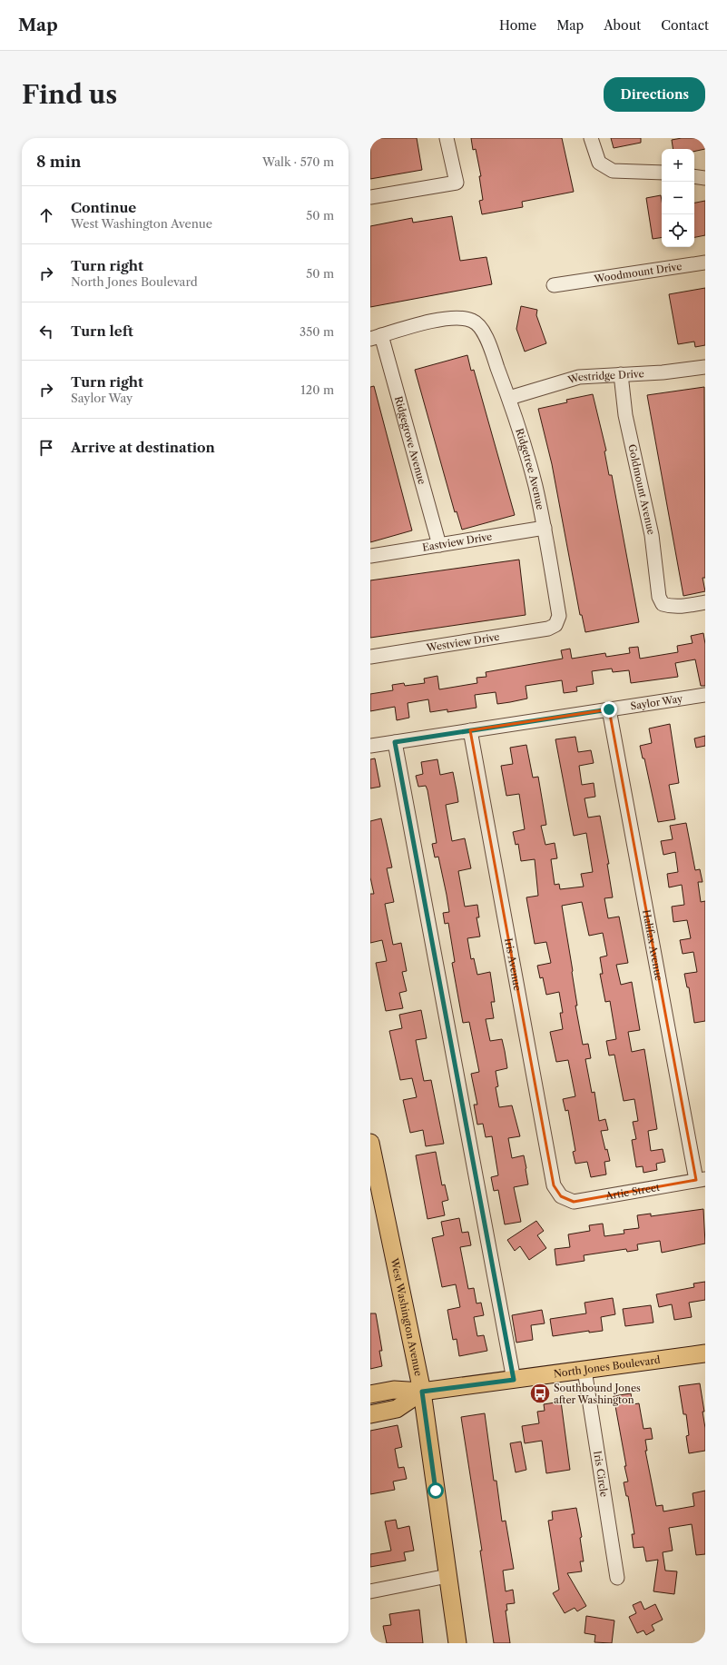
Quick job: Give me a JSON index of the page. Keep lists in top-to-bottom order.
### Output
{
  "streets": {
    "main road": ["West Washington Avenue", "North Jones Boulevard"],
    "street": [
      "Woodmount Drive",
      "Westridge Drive",
      "Ridgegrove Avenue",
      "Ridgetree Avenue",
      "Goldmount Avenue",
      "Eastview Drive",
      "Westview Drive",
      "Saylor Way",
      "Halifax Avenue",
      "Iris Avenue",
      "Artie Street",
      "Iris Circle"
    ]
  },
  "crossings": [
    ["Westridge Drive", "Ridgetree Avenue"],
    ["Westridge Drive", "Goldmount Avenue"],
    ["Ridgegrove Avenue", "Ridgetree Avenue"],
    ["Ridgegrove Avenue", "Eastview Drive"],
    ["Ridgetree Avenue", "Eastview Drive"],
    ["Ridgetree Avenue", "Westview Drive"],
    ["Saylor Way", "Halifax Avenue"],
    ["Saylor Way", "Iris Avenue"],
    ["Halifax Avenue", "Artie Street"],
    ["Iris Avenue", "Artie Street"],
    ["West Washington Avenue", "North Jones Boulevard"],
    ["North Jones Boulevard", "Iris Circle"]
  ],
  "places": {
    "bus stop": ["Southbound Jones after Washington"]
  },
  "page": {
    "header": "Map",
    "nav": [
      "Home",
      "Map",
      "About",
      "Contact"
    ],
    "buttons": "Directions",
    "title": "Find us",
    "heading": ["8 min", "Walk · 570 m"],
    "map_buttons": ["+", "−"],
    "list": [
      ["Continue", "West Washington Avenue", "50 m"],
      ["Turn right", "North Jones Boulevard", "50 m"],
      ["Turn left", "350 m"],
      ["Turn right", "Saylor Way", "120 m"],
      "Arrive at destination"
    ]
  }
}
